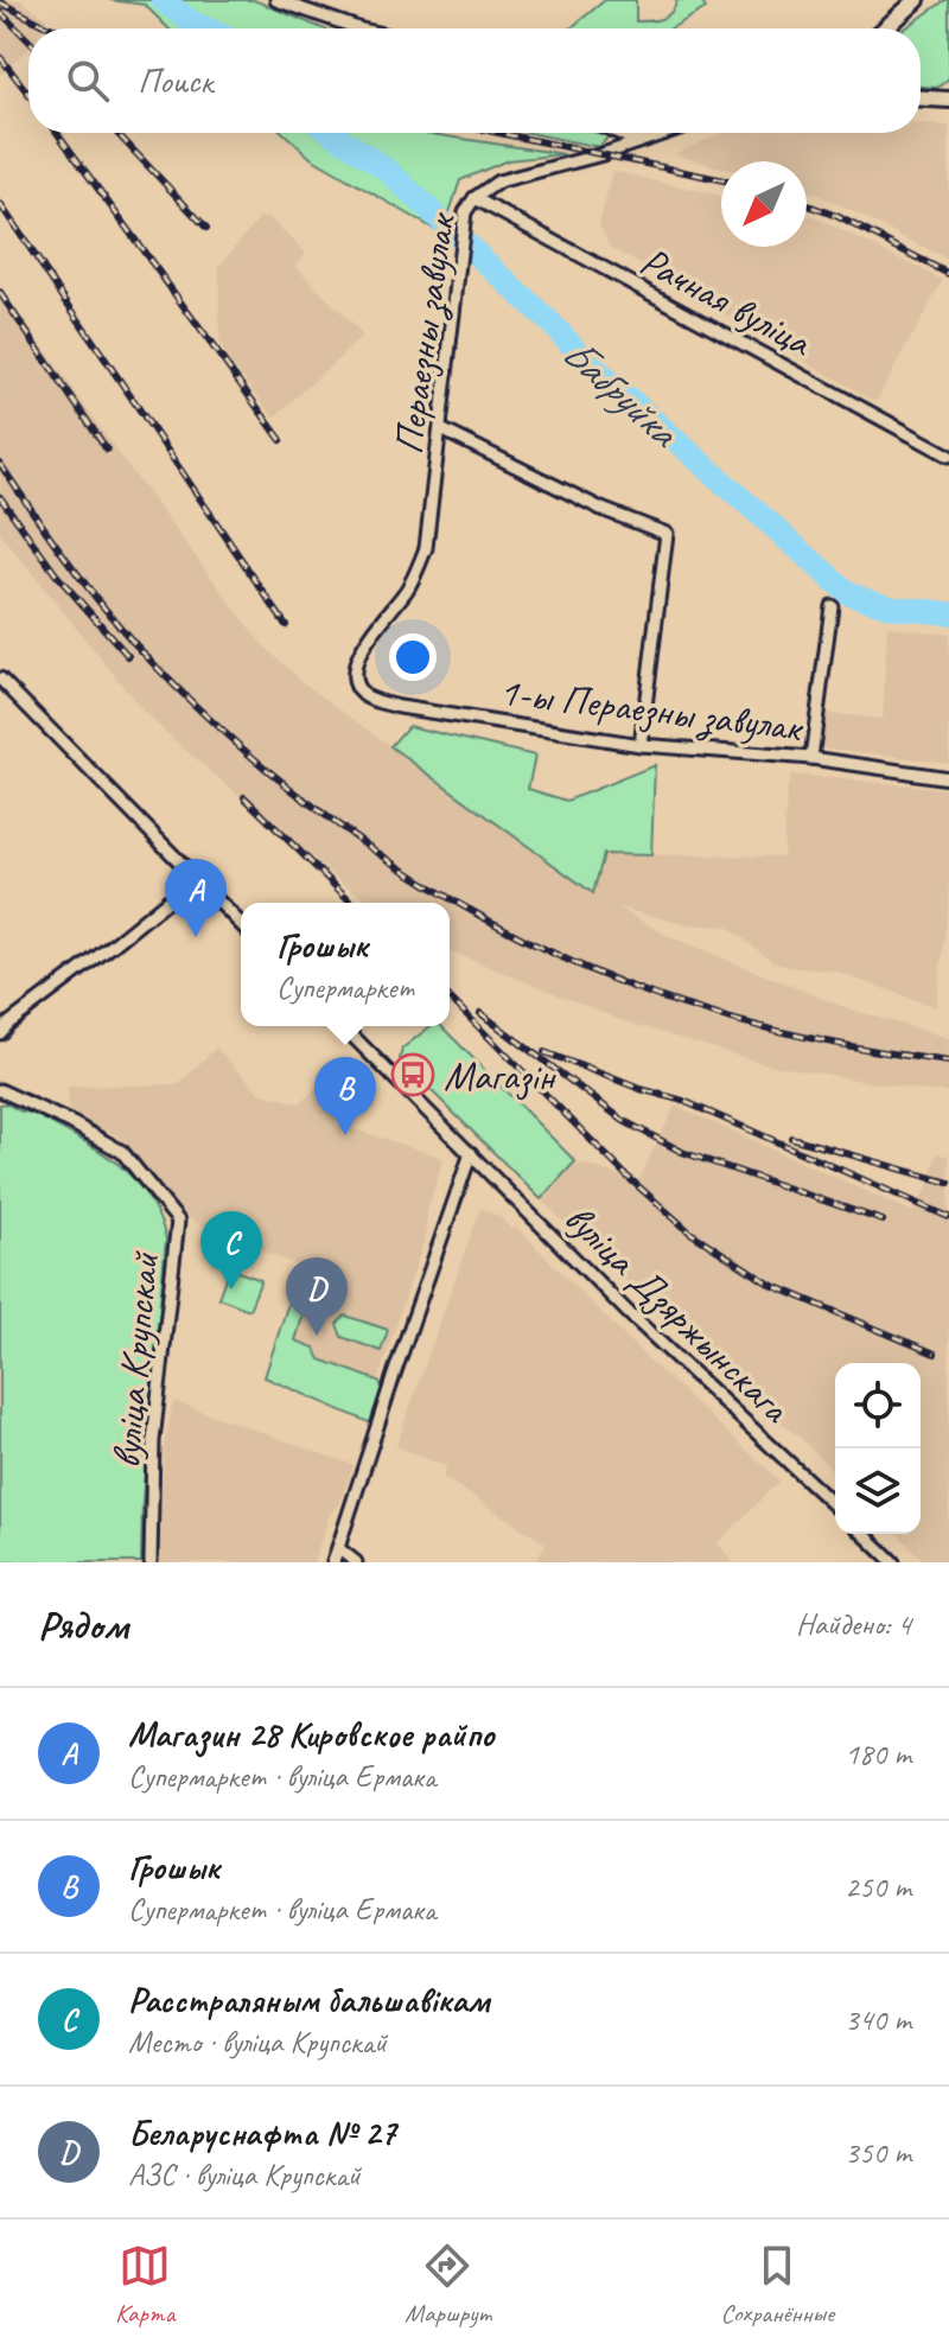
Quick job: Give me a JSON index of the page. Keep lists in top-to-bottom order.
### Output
{
  "streets": {
    "street": [
      "Рачная вуліца",
      "Пераезны завулак",
      "1-ы Пераезны завулак",
      "вуліца Дзяржынскага",
      "вуліца Крупскай"
    ]
  },
  "crossings": [
    ["Рачная вуліца", "Пераезны завулак"],
    ["Пераезны завулак", "1-ы Пераезны завулак"]
  ],
  "water": ["Бабруйка"],
  "places": {
    "bus stop": ["Магазін"]
  },
  "north": "bottom left",
  "page": {
    "search": "Поиск",
    "pins": [
      "A",
      "B",
      "C",
      "D"
    ],
    "popup": ["Грошык", "Супермаркет"],
    "heading": ["Рядом", "Найдено: 4"],
    "list": [
      {
        "mark": "A",
        "name": "Магазин 28 Кировское райпо",
        "note": "Супермаркет · вуліца Ермака",
        "value": "180 m"
      },
      {
        "mark": "B",
        "name": "Грошык",
        "note": "Супермаркет · вуліца Ермака",
        "value": "250 m"
      },
      {
        "mark": "C",
        "name": "Расстраляным бальшавікам",
        "note": "Место · вуліца Крупскай",
        "value": "340 m"
      },
      {
        "mark": "D",
        "name": "Беларуснафта № 27",
        "note": "АЗС · вуліца Крупскай",
        "value": "350 m"
      }
    ],
    "nav": ["Карта", "Маршрут", "Сохранённые"]
  }
}
